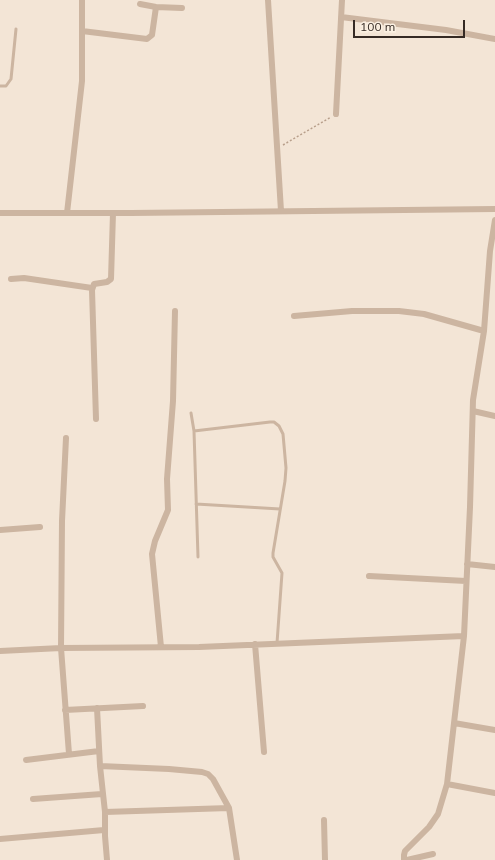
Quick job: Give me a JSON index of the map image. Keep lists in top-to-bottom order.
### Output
{
  "scale_bar": "100 m"
}
